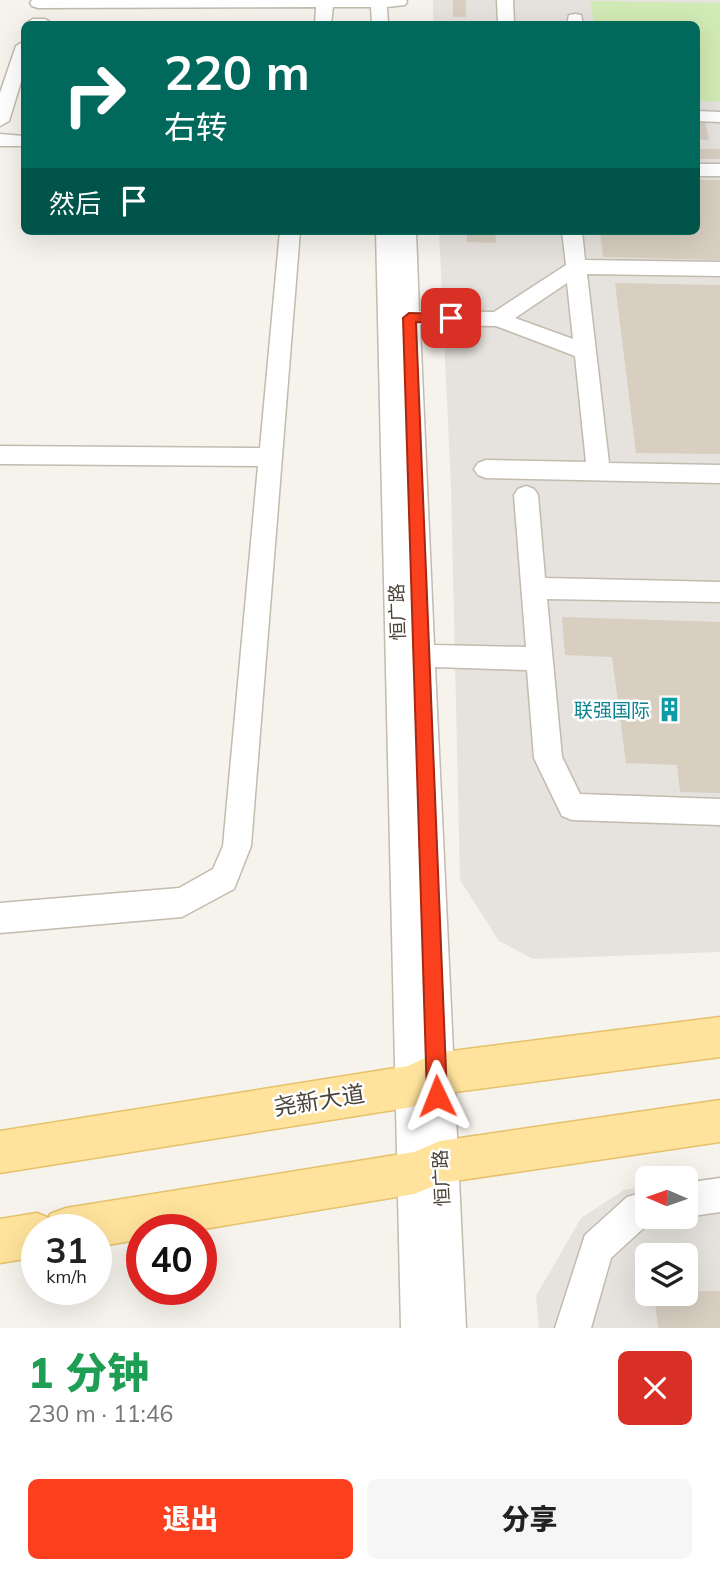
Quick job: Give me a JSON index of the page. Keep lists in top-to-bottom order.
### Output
{
  "streets": {
    "main road": ["尧新大道"],
    "street": ["恒广路"]
  },
  "crossings": [
    ["恒广路", "尧新大道"]
  ],
  "places": {
    "building": ["联强国际"]
  },
  "north": "left",
  "page": {
    "turn": ["220 m", "右转"],
    "then": "然后",
    "speed": "31 km/h",
    "limit": "40",
    "heading": ["1 分钟", "230 m · 11:46"],
    "buttons": ["退出", "分享"]
  }
}
